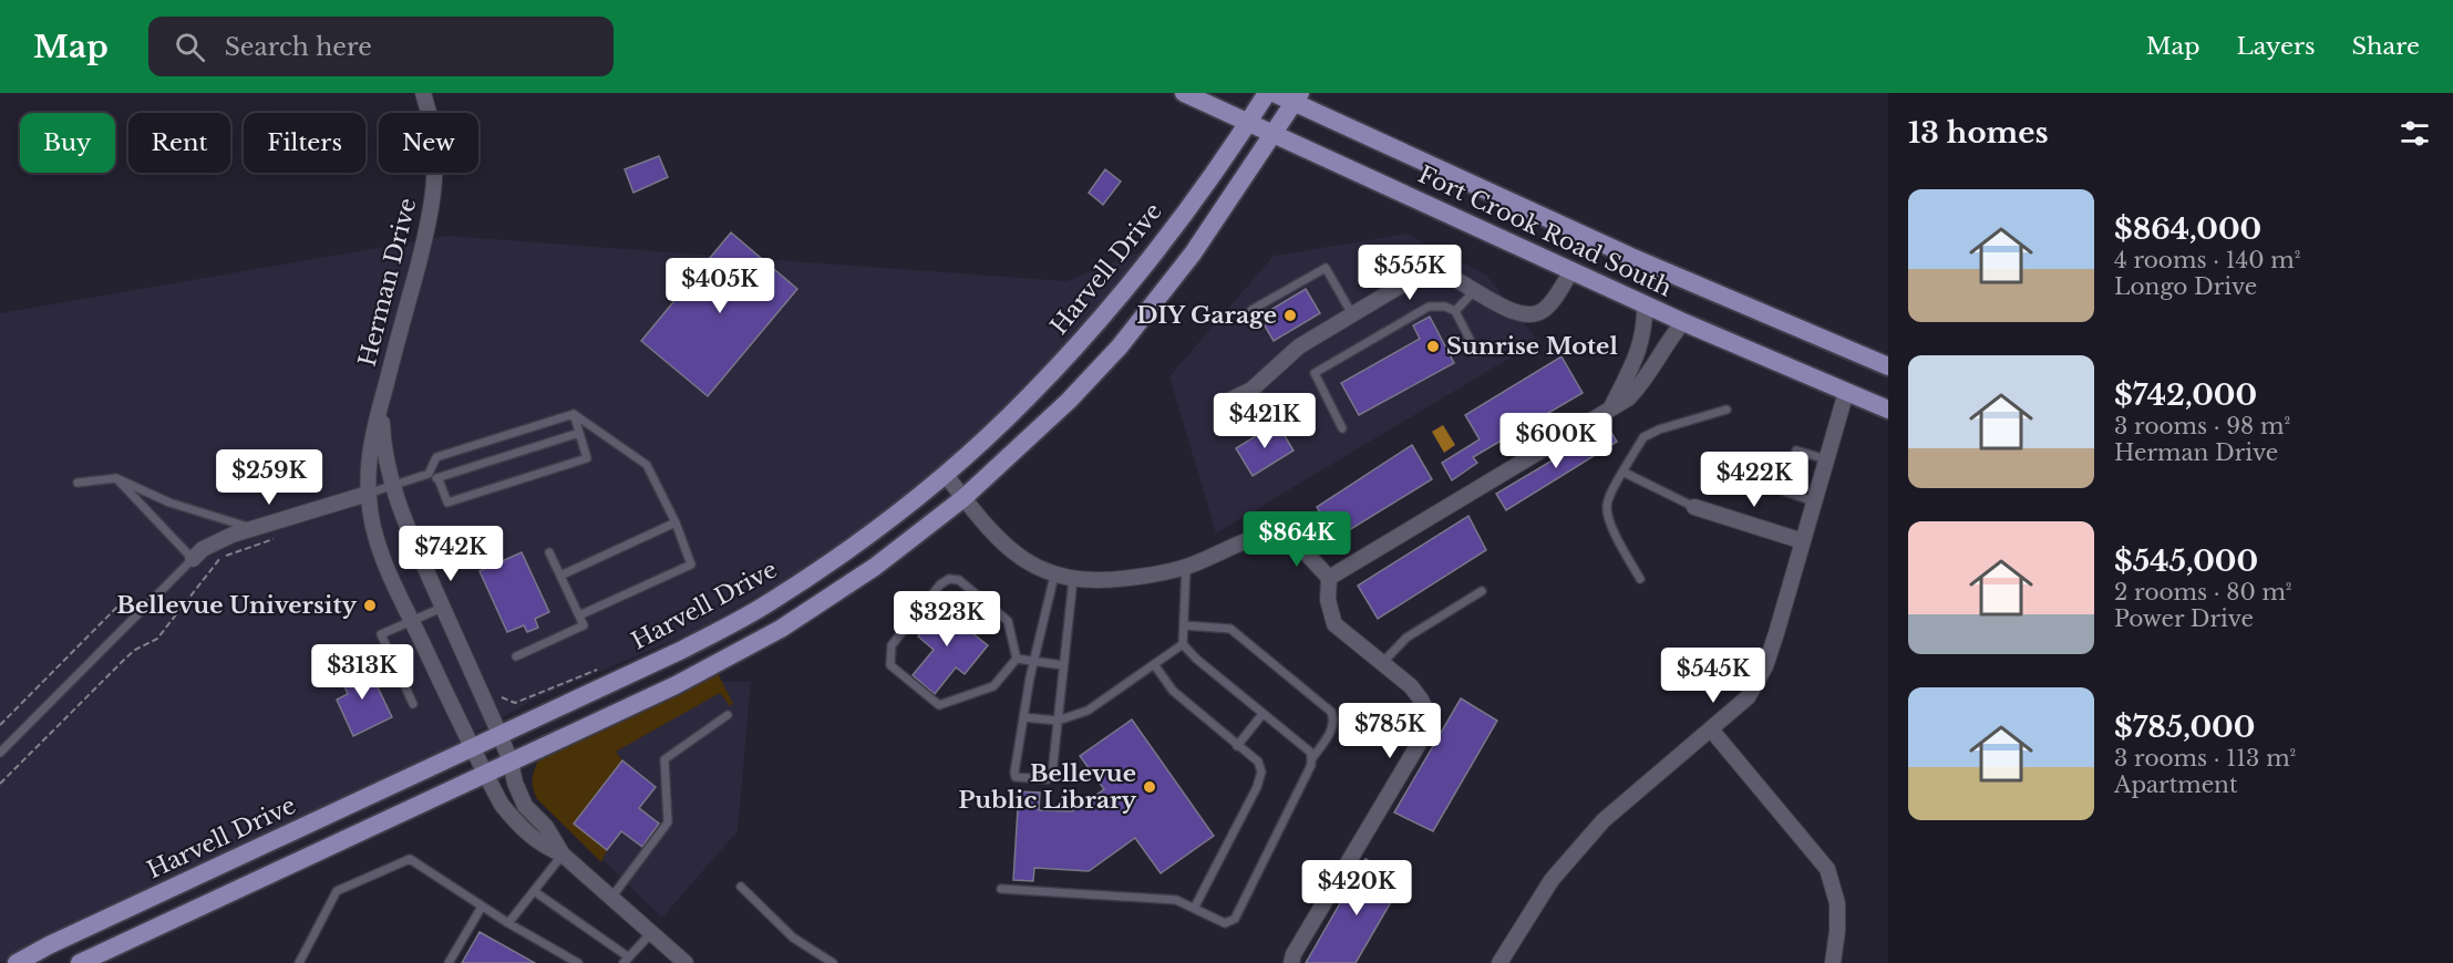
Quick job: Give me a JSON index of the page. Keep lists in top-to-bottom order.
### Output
{
  "streets": {
    "main road": ["Fort Crook Road South", "Harvell Drive"],
    "street": ["Herman Drive"]
  },
  "crossings": [
    ["Fort Crook Road South", "Harvell Drive"],
    ["Harvell Drive", "Herman Drive"]
  ],
  "places": [
    "DIY Garage",
    "Sunrise Motel",
    "Bellevue University",
    "Bellevue Public Library"
  ],
  "page": {
    "header": "Map",
    "search": "Search here",
    "nav": ["Map", "Layers", "Share"],
    "heading": "13 homes",
    "chip": [
      "Buy",
      "Rent",
      "Filters",
      "New"
    ],
    "list": [
      {
        "name": "$864,000",
        "note": "4 rooms · 140 m² · Longo Drive"
      },
      {
        "name": "$742,000",
        "note": "3 rooms · 98 m² · Herman Drive"
      },
      {
        "name": "$545,000",
        "note": "2 rooms · 80 m² · Power Drive"
      },
      {
        "name": "$785,000",
        "note": "3 rooms · 113 m² · Apartment"
      }
    ],
    "price": [
      "$555K",
      "$405K",
      "$421K",
      "$600K",
      "$259K",
      "$422K",
      "$864K",
      "$742K",
      "$323K",
      "$313K",
      "$545K",
      "$785K",
      "$420K"
    ]
  }
}
